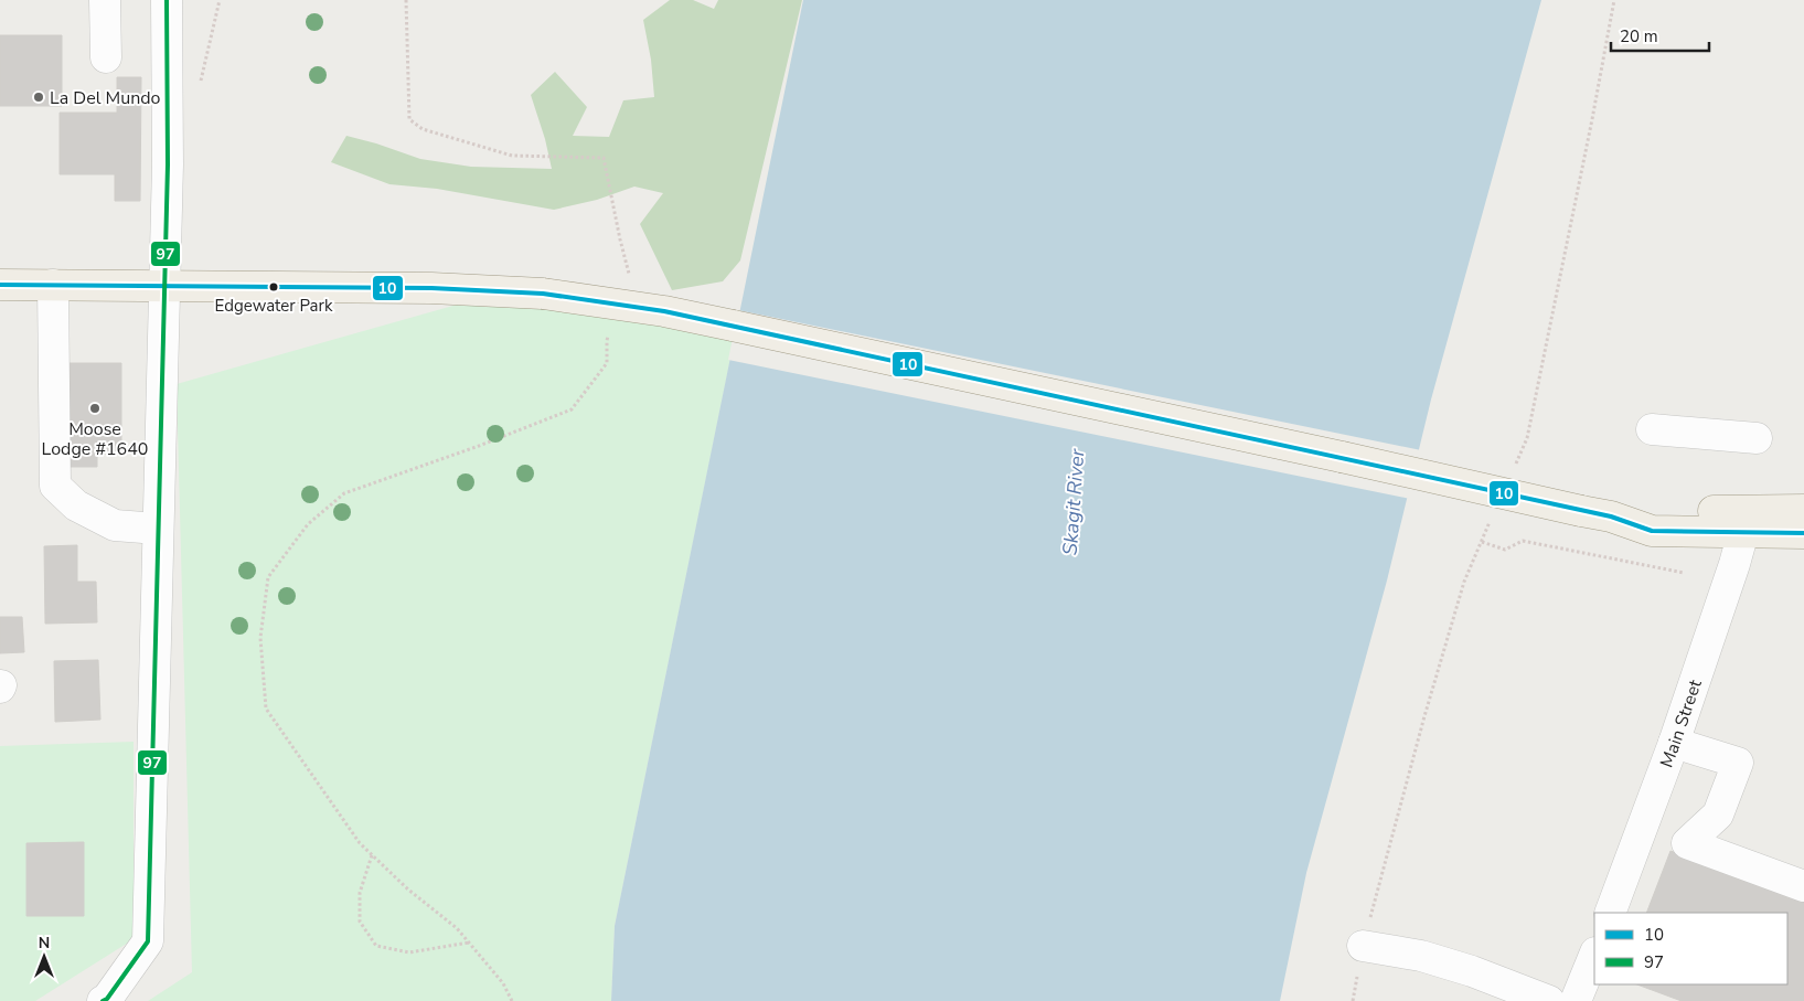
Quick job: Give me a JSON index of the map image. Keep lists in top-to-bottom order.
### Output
{
  "streets": {
    "street": ["Main Street"]
  },
  "water": ["Skagit River"],
  "places": ["La Del Mundo", "Edgewater Park", "Moose Lodge #1640"],
  "lines": ["transit line 97", "transit line 10"],
  "legend": ["10", "97"],
  "scale_bar": "20 m",
  "north": "top"
}
